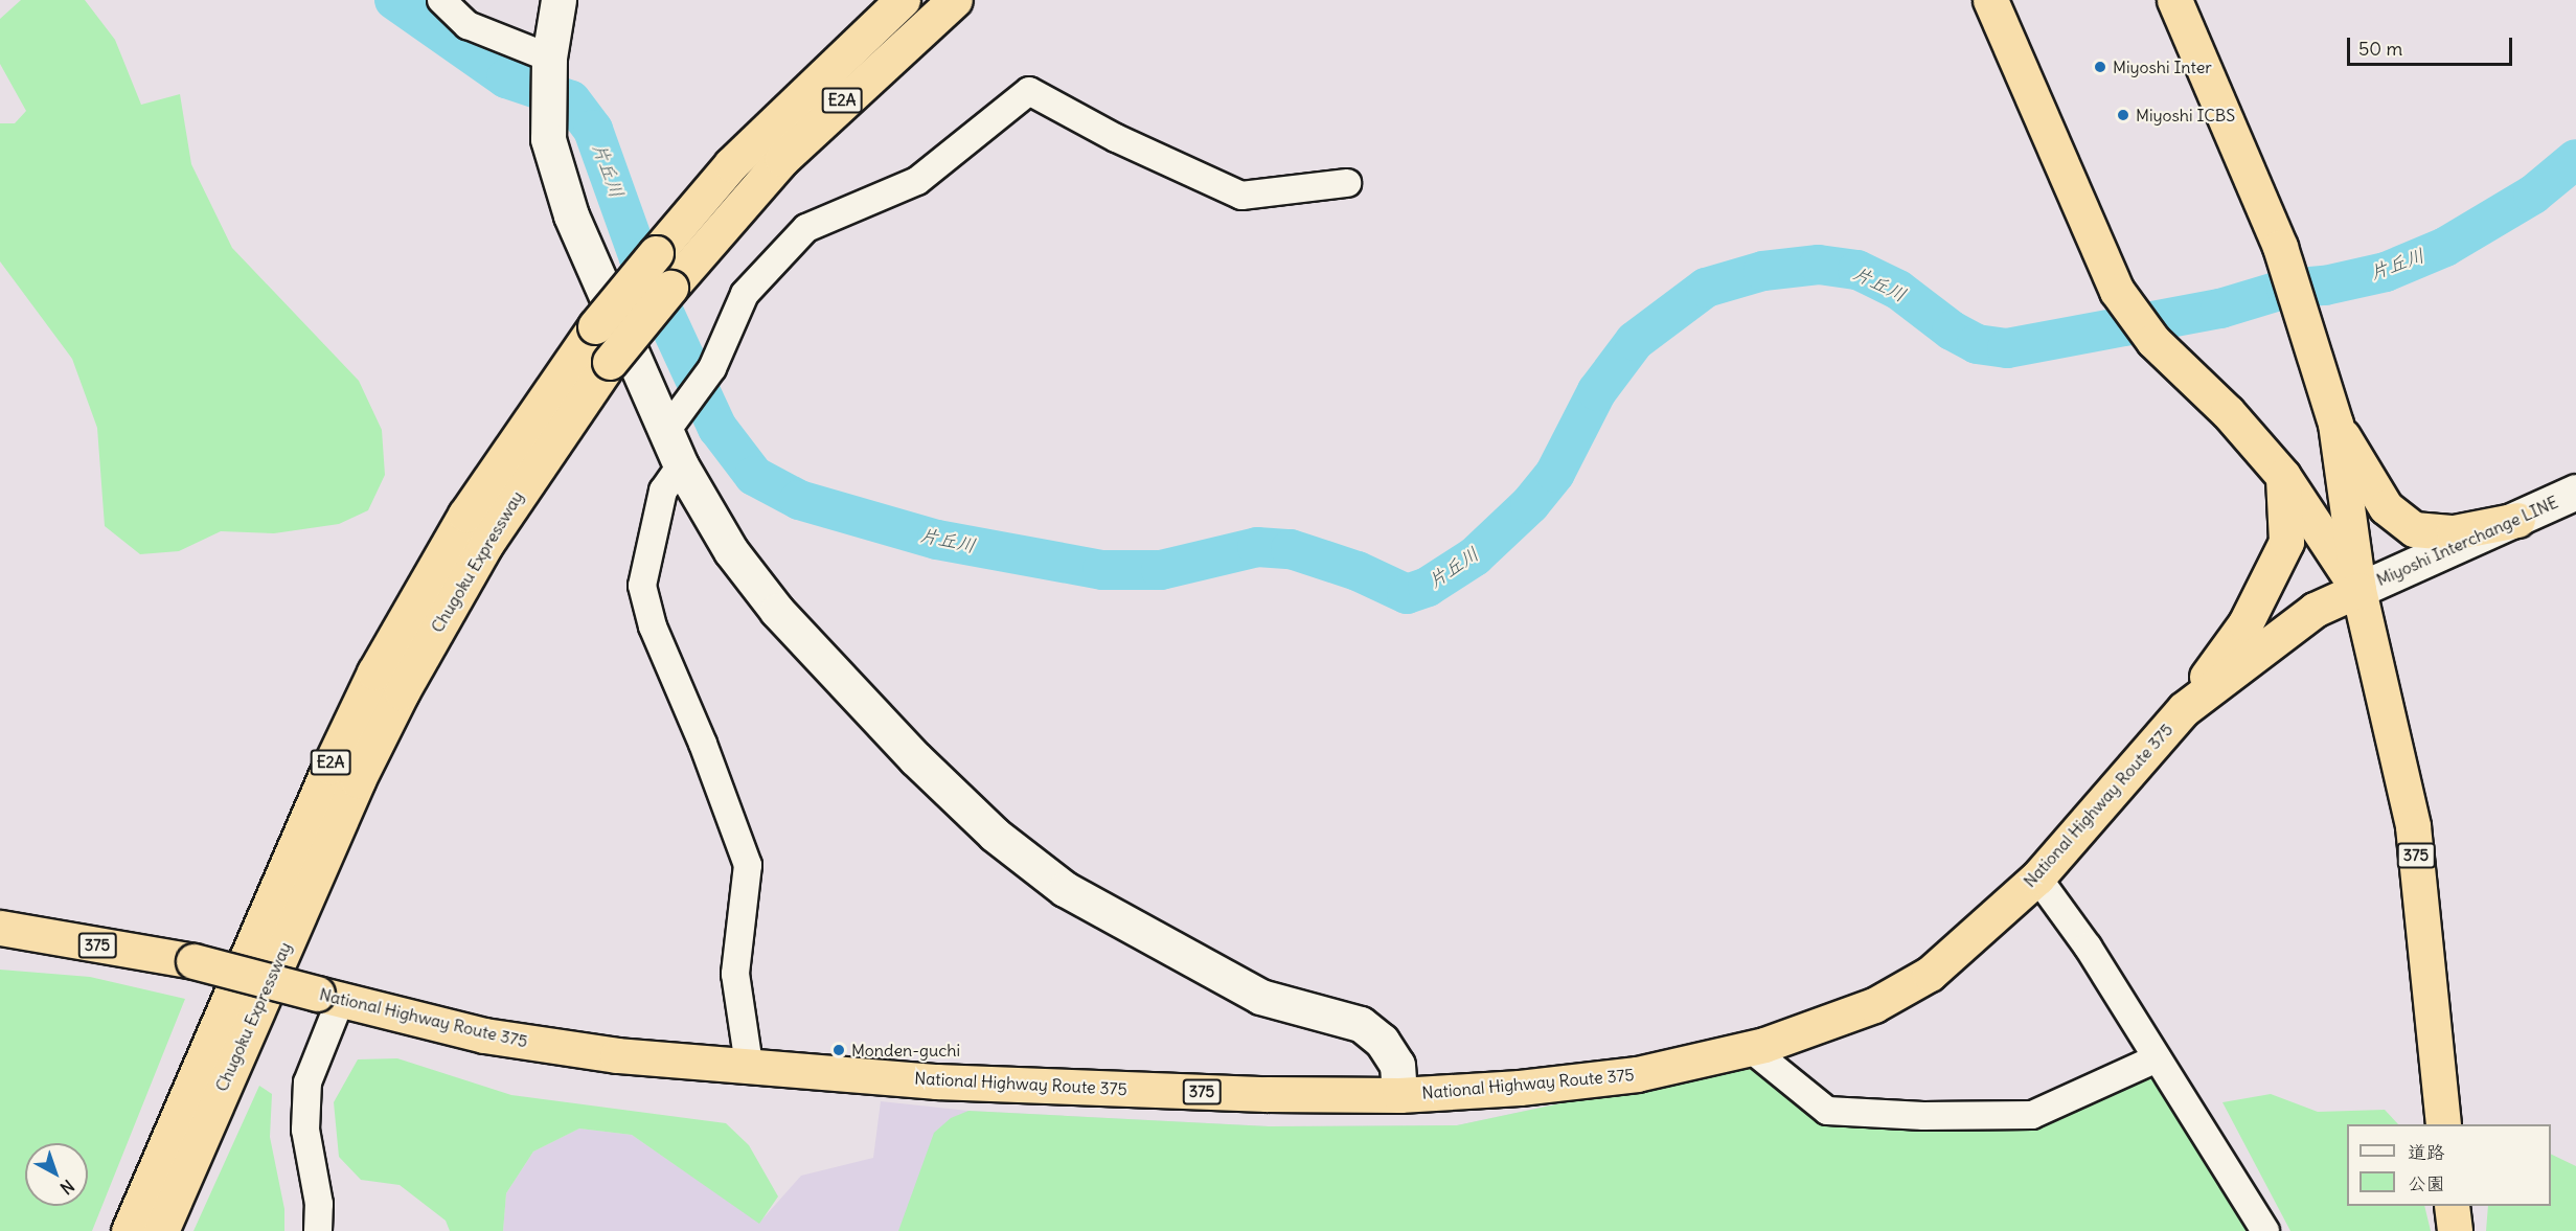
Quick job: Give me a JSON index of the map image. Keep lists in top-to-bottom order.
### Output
{
  "streets": {
    "highway": [
      "E2A",
      "Chugoku Expressway",
      "National Highway Route 375",
      "375"
    ],
    "street": ["Miyoshi Interchange LINE"]
  },
  "crossings": [
    ["Miyoshi Interchange LINE", "National Highway Route 375"],
    ["Miyoshi Interchange LINE", "375"],
    ["National Highway Route 375", "375"]
  ],
  "water": ["片丘川"],
  "places": ["Miyoshi Inter", "Miyoshi ICBS", "Monden-guchi"],
  "legend": ["道路", "公園"],
  "scale_bar": "50 m",
  "north": "bottom right"
}
